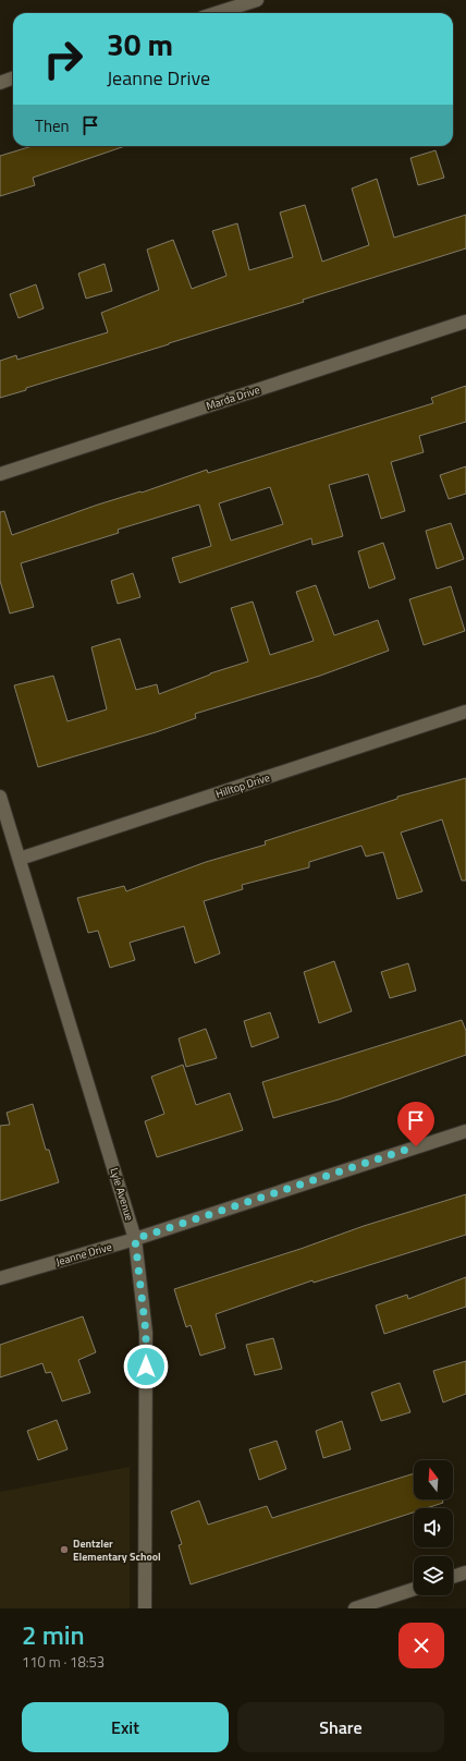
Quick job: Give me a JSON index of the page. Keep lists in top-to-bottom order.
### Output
{
  "streets": {
    "street": [
      "Marda Drive",
      "Hilltop Drive",
      "Lyle Avenue",
      "Jeanne Drive"
    ]
  },
  "crossings": [
    ["Hilltop Drive", "Lyle Avenue"],
    ["Lyle Avenue", "Jeanne Drive"]
  ],
  "places": ["Dentzler Elementary School"],
  "north": "top",
  "page": {
    "turn": ["30 m", "Jeanne Drive"],
    "then": "Then",
    "heading": ["2 min", "110 m · 18:53"],
    "buttons": ["Exit", "Share"]
  }
}
